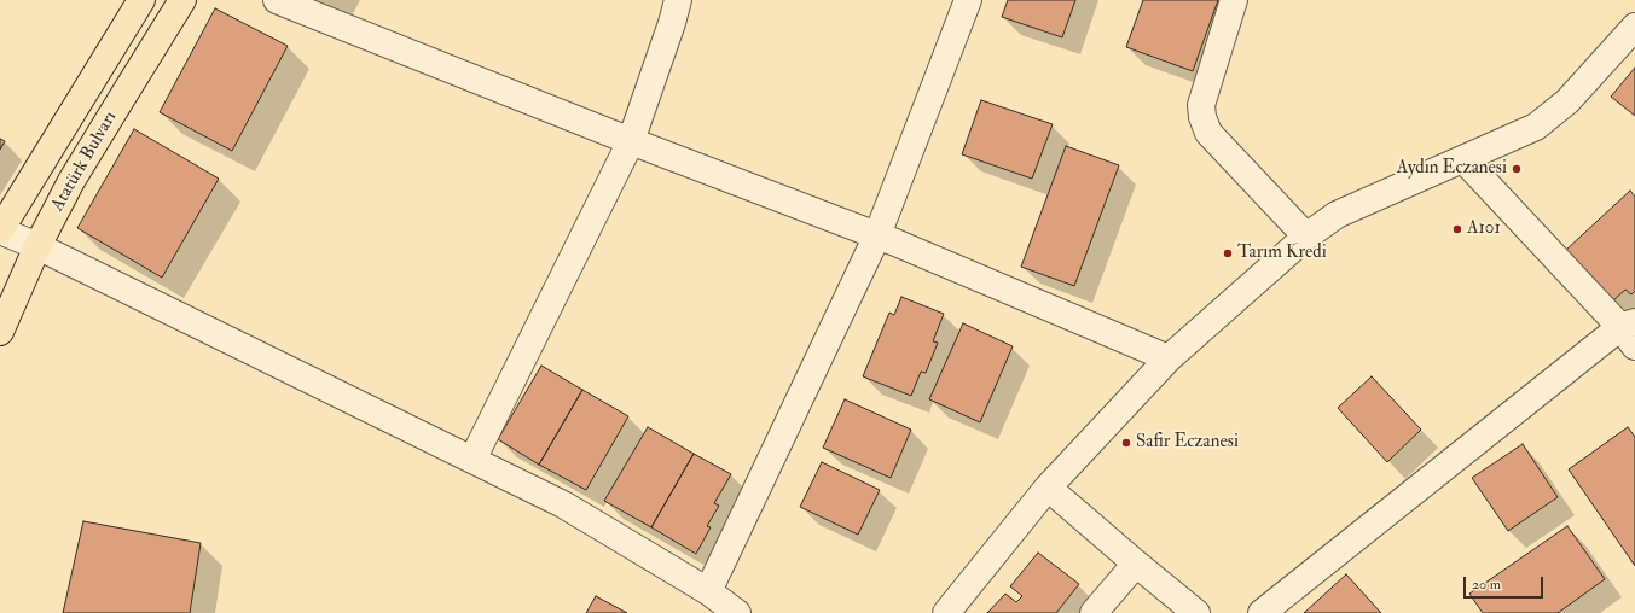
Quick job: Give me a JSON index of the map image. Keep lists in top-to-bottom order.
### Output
{
  "streets": {
    "main road": ["Atatürk Bulvarı"]
  },
  "places": [
    "Aydın Eczanesi",
    "A101",
    "Tarım Kredi",
    "Safir Eczanesi"
  ],
  "scale_bar": "20 m"
}
